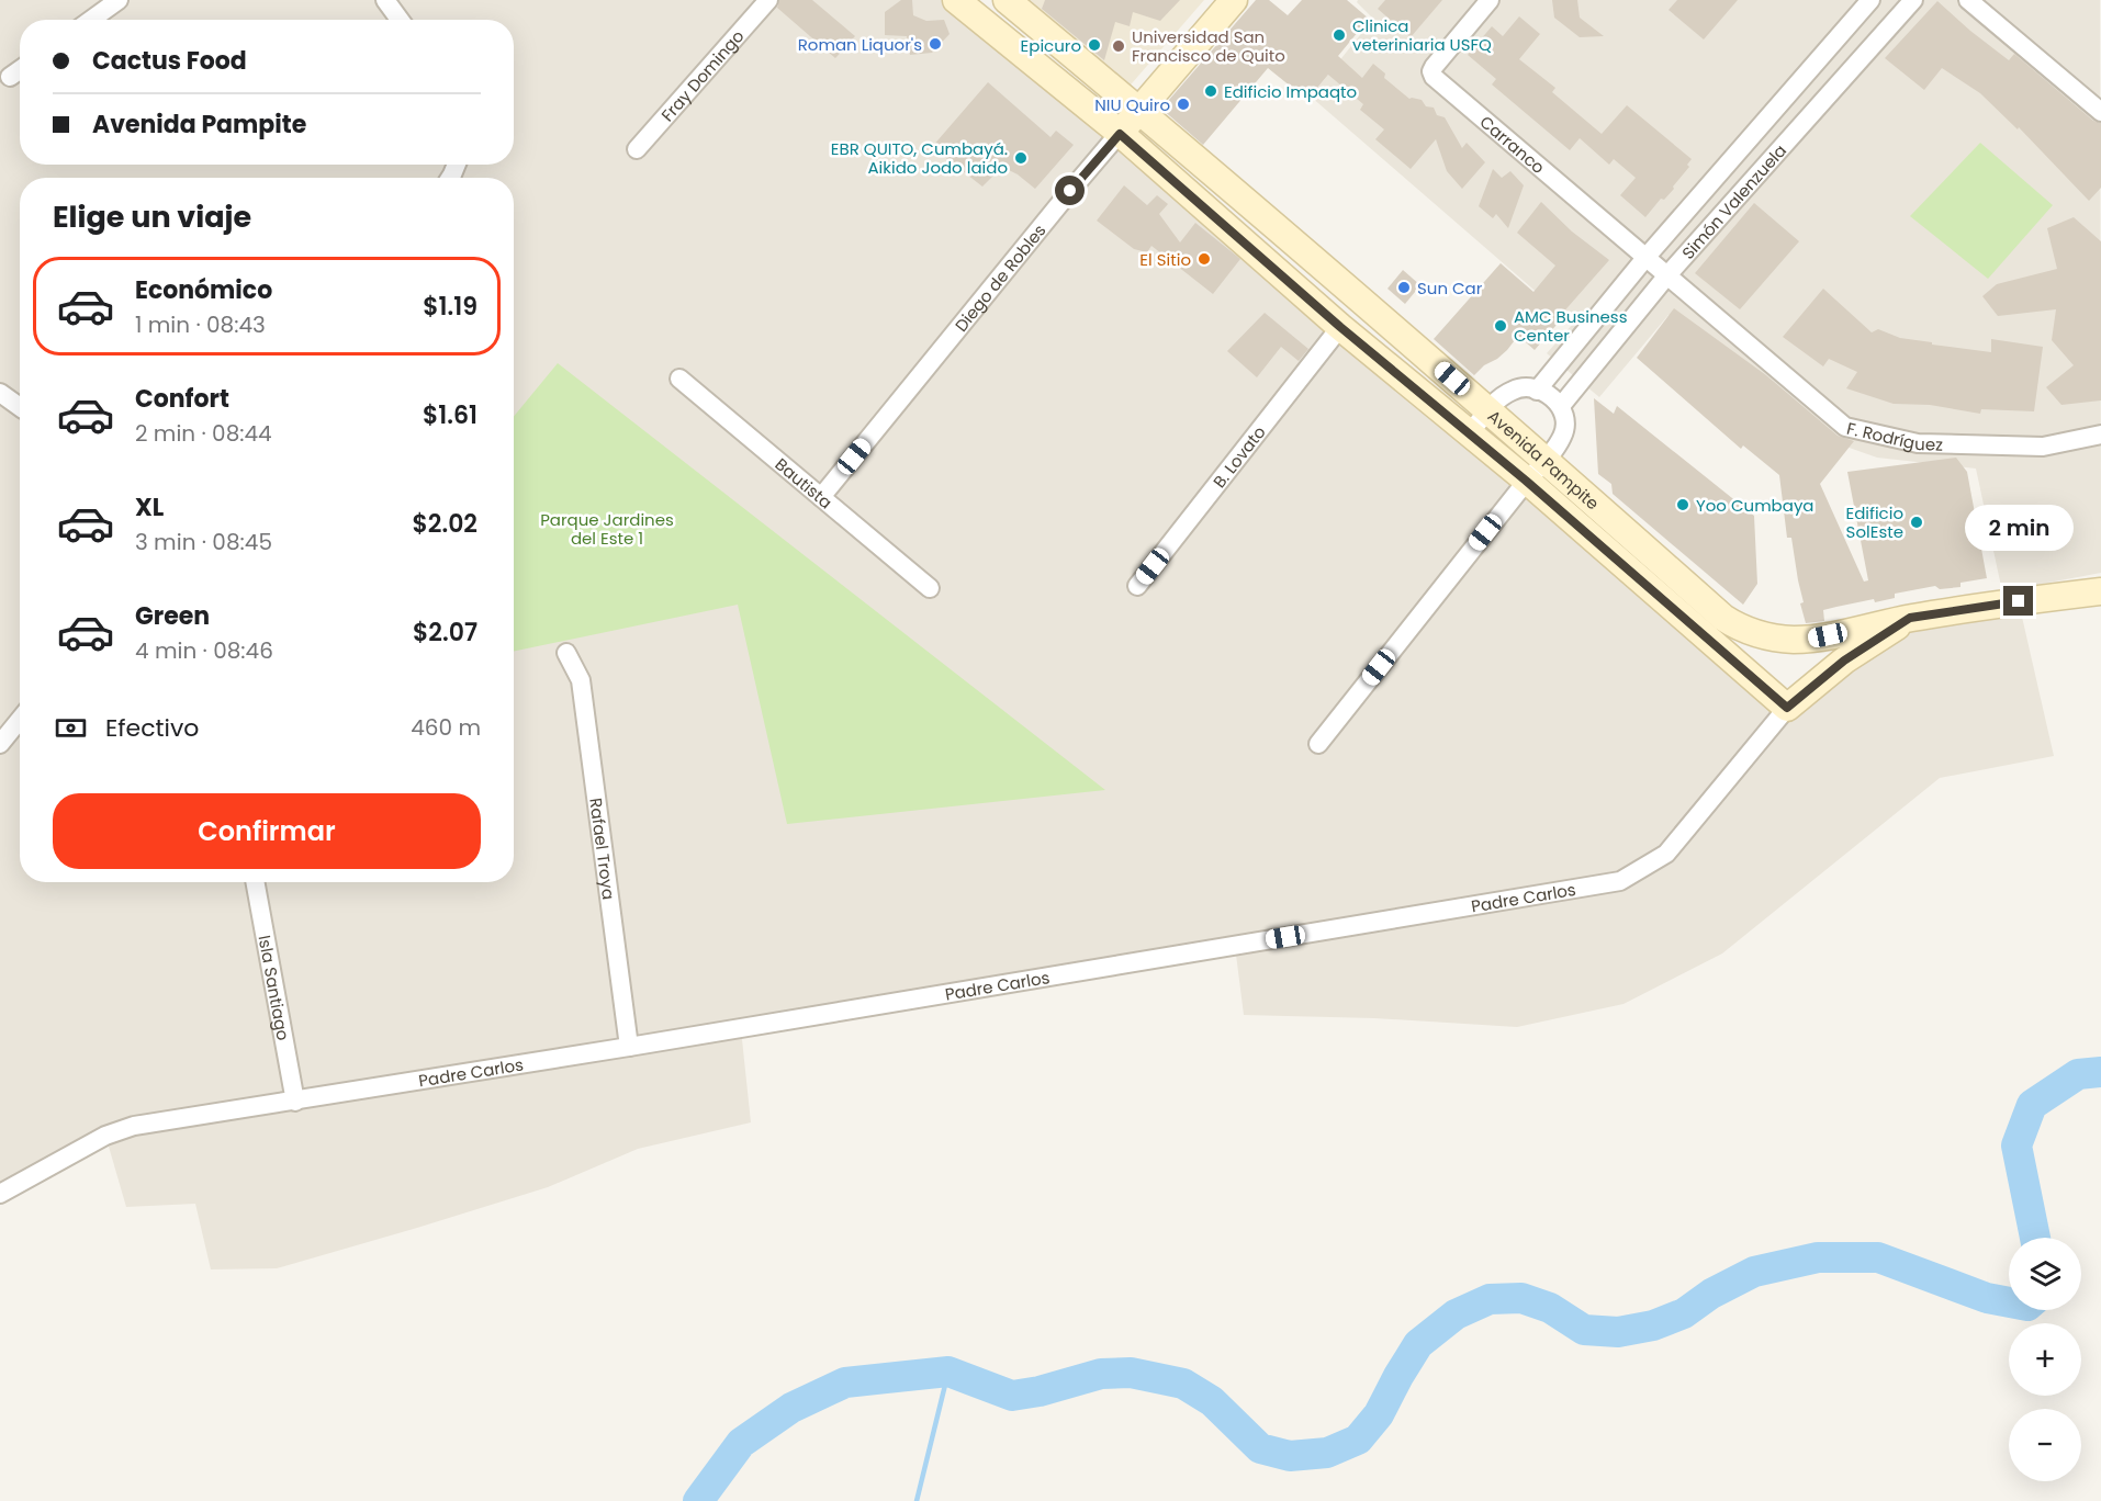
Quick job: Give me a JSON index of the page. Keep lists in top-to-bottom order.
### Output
{
  "streets": {
    "street": [
      "Fray Domingo",
      "Carranco",
      "Simón Valenzuela",
      "Diego de Robles",
      "F. Rodríguez",
      "B. Lovato",
      "Avenida Pampite",
      "Bautista",
      "Rafael Troya",
      "Padre Carlos",
      "Isla Santiago"
    ]
  },
  "crossings": [
    ["Carranco", "Simón Valenzuela"],
    ["Carranco", "F. Rodríguez"],
    ["Simón Valenzuela", "F. Rodríguez"],
    ["Diego de Robles", "Avenida Pampite"],
    ["Diego de Robles", "Bautista"],
    ["B. Lovato", "Avenida Pampite"],
    ["Avenida Pampite", "Padre Carlos"],
    ["Rafael Troya", "Padre Carlos"],
    ["Padre Carlos", "Isla Santiago"]
  ],
  "parks": ["Parque Jardines del Este 1"],
  "places": [
    "Clinica veteriniaria USFQ",
    "Roman Liquor's",
    "Epicuro",
    "Universidad San Francisco de Quito",
    "Edificio Impaqto",
    "NIU Quiro",
    "EBR QUITO, Cumbayá. Aikido Jodo laido",
    "El Sitio",
    "Sun Car",
    "AMC Business Center",
    "Yoo Cumbaya",
    "Edificio SolEste"
  ],
  "page": {
    "banner": ["Cactus Food", "Avenida Pampite"],
    "heading": "Elige un viaje",
    "list": [
      {
        "name": "Económico",
        "note": "1 min · 08:43",
        "value": "$1.19"
      },
      {
        "name": "Confort",
        "note": "2 min · 08:44",
        "value": "$1.61"
      },
      {
        "name": "XL",
        "note": "3 min · 08:45",
        "value": "$2.02"
      },
      {
        "name": "Green",
        "note": "4 min · 08:46",
        "value": "$2.07"
      }
    ],
    "bubble": "2 min",
    "pay": ["Efectivo", "460 m"],
    "buttons": "Confirmar",
    "map_buttons": ["+", "−"]
  }
}
